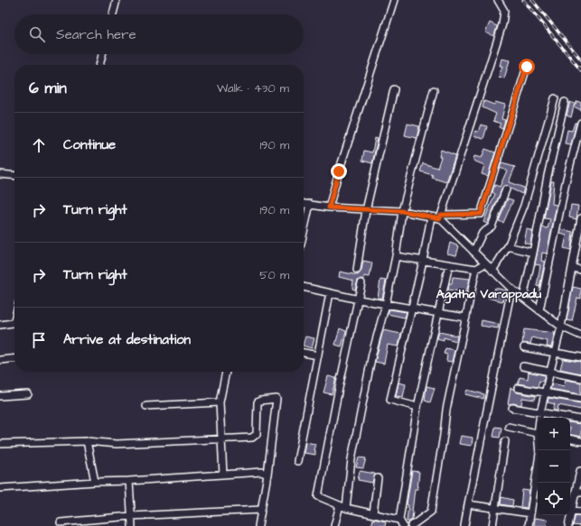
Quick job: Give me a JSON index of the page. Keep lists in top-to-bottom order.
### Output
{
  "districts": ["Agatha Varappadu"],
  "page": {
    "search": "Search here",
    "heading": ["6 min", "Walk · 430 m"],
    "list": [
      ["Continue", "190 m"],
      ["Turn right", "190 m"],
      ["Turn right", "50 m"],
      "Arrive at destination"
    ],
    "map_buttons": ["+", "−"]
  }
}
